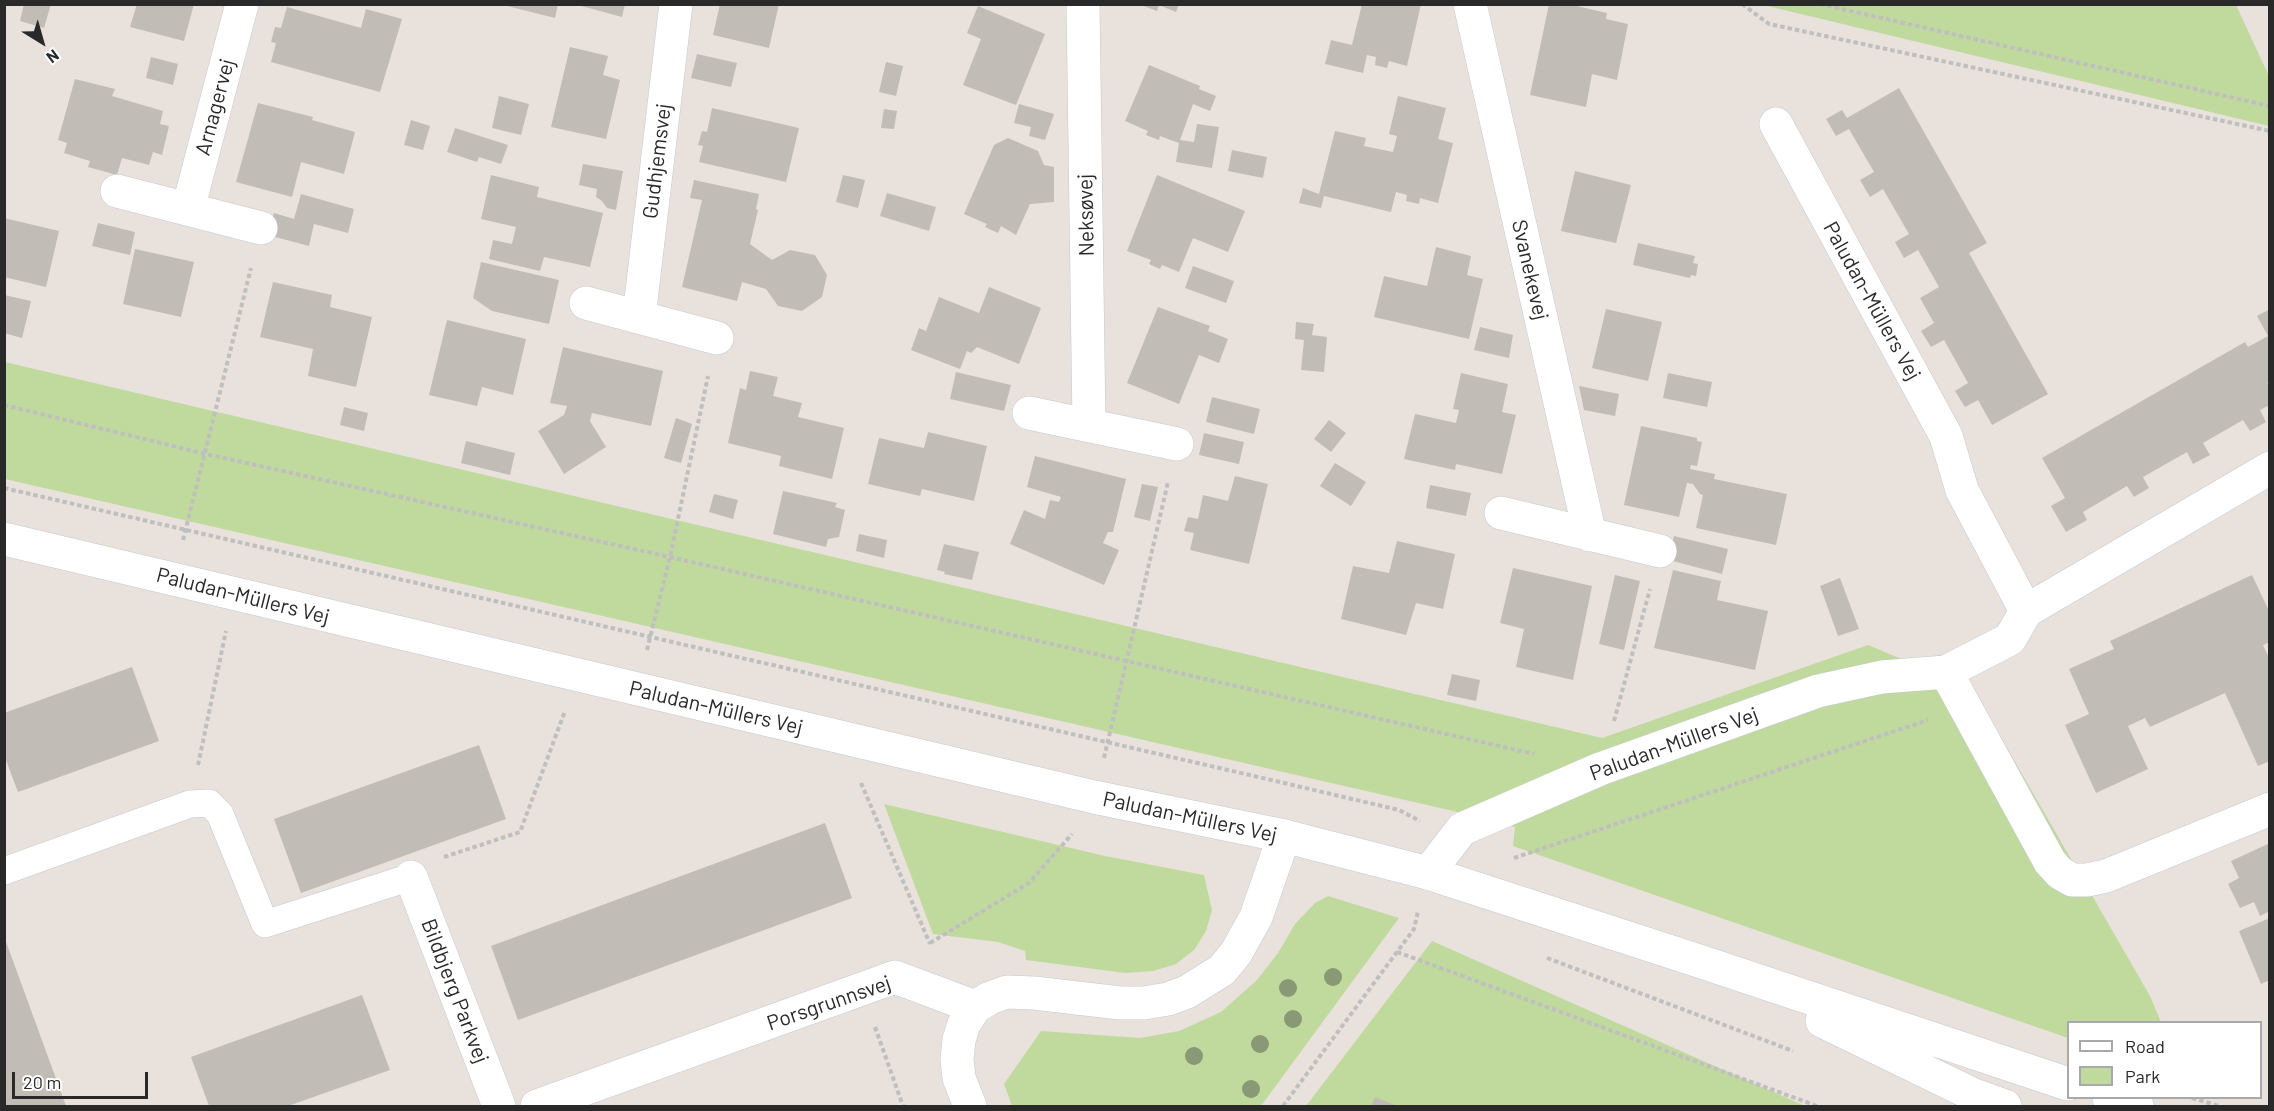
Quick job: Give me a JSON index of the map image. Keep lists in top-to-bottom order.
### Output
{
  "streets": {
    "street": [
      "Arnagervej",
      "Gudhjemsvej",
      "Neksøvej",
      "Svanekevej",
      "Paludan-Müllers Vej",
      "Bildbjerg Parkvej",
      "Porsgrunnsvej"
    ]
  },
  "legend": ["Road", "Park"],
  "scale_bar": "20 m",
  "north": "bottom right"
}
